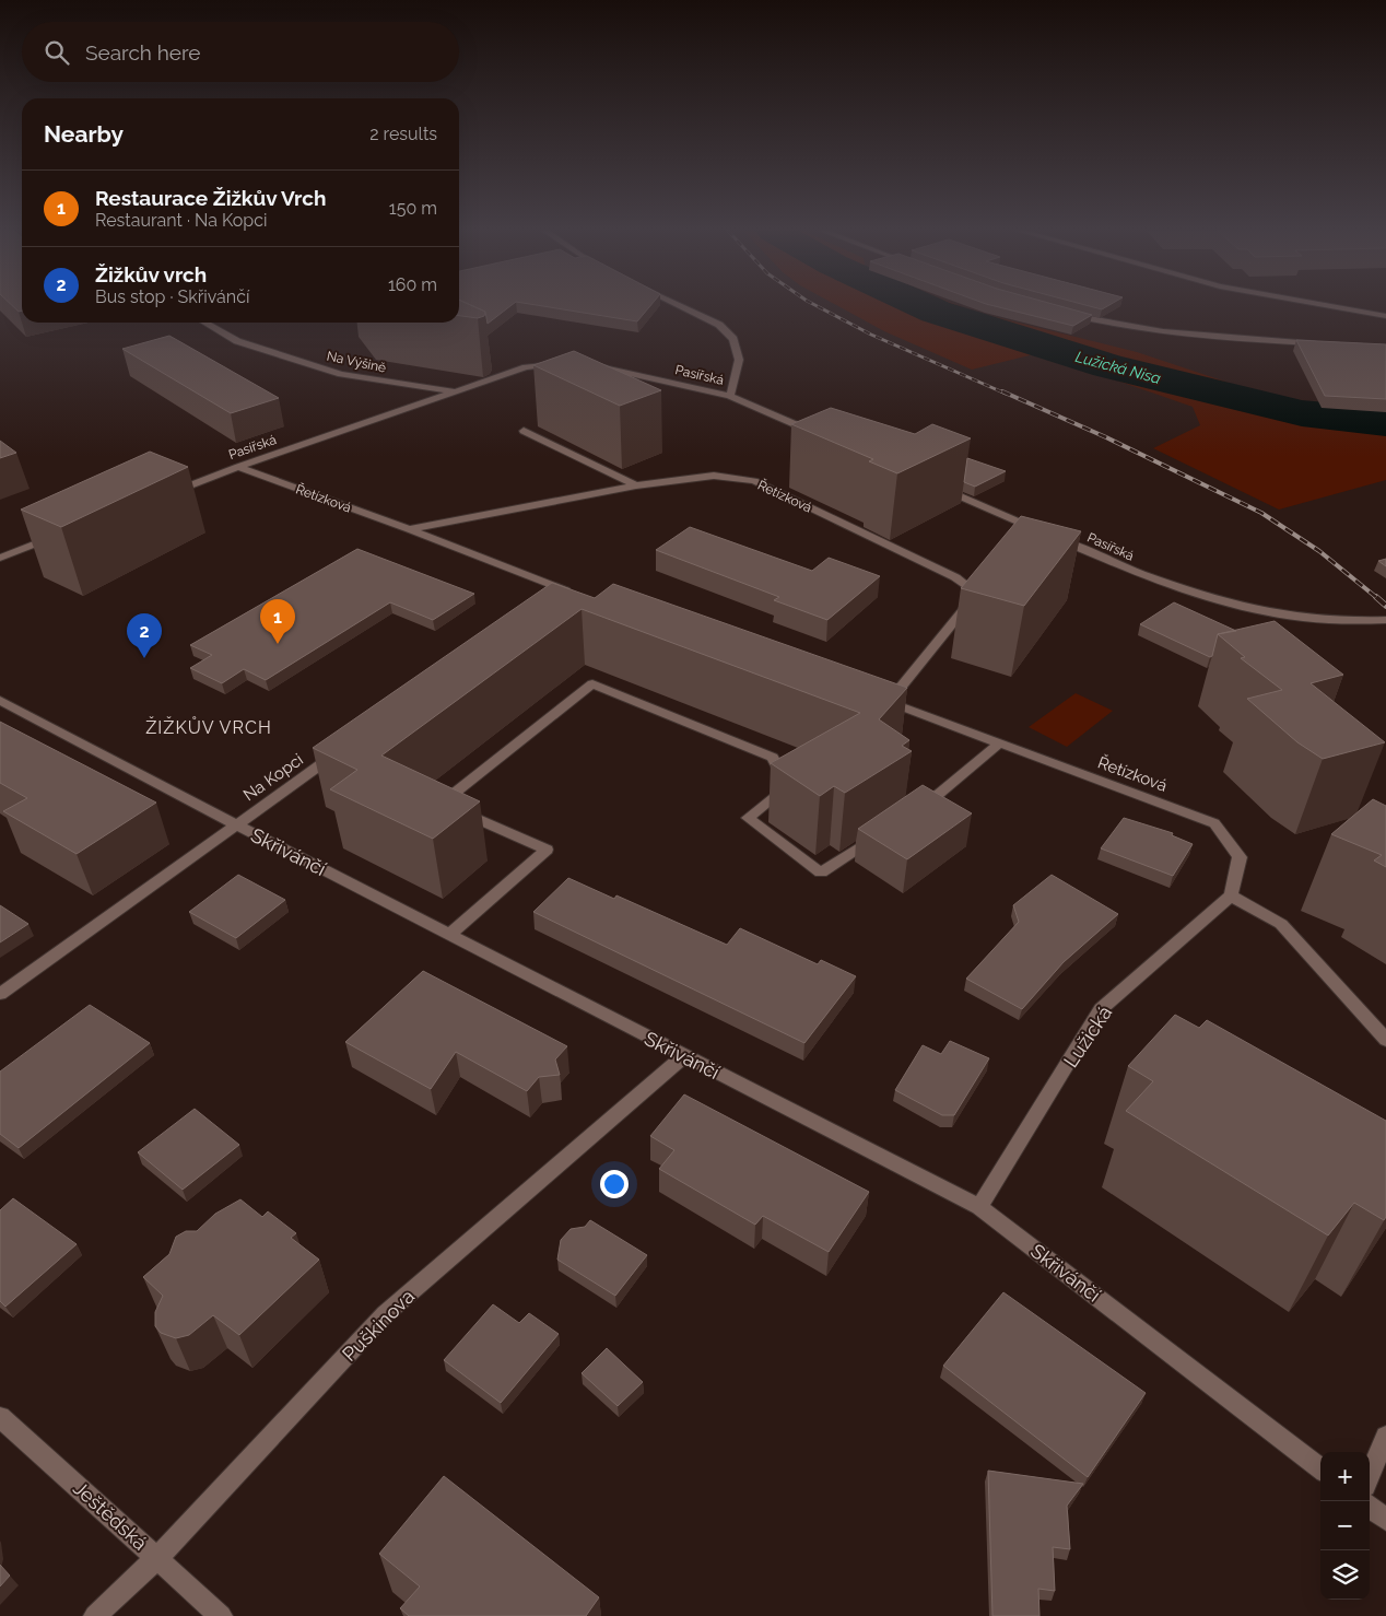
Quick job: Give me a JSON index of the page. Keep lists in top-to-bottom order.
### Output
{
  "streets": {
    "street": [
      "Na Výšině",
      "Pasířská",
      "Řetízková",
      "Na Kopci",
      "Skřivánčí",
      "Lužická",
      "Puškinova",
      "Ještědská"
    ]
  },
  "crossings": [
    ["Na Výšině", "Pasířská"],
    ["Pasířská", "Řetízková"],
    ["Řetízková", "Lužická"],
    ["Na Kopci", "Skřivánčí"],
    ["Skřivánčí", "Lužická"],
    ["Skřivánčí", "Puškinova"],
    ["Puškinova", "Ještědská"]
  ],
  "districts": ["ŽIŽKŮV VRCH"],
  "water": ["Lužická Nisa"],
  "page": {
    "search": "Search here",
    "heading": ["Nearby", "2 results"],
    "list": [
      {
        "mark": "1",
        "name": "Restaurace Žižkův Vrch",
        "note": "Restaurant · Na Kopci",
        "value": "150 m"
      },
      {
        "mark": "2",
        "name": "Žižkův vrch",
        "note": "Bus stop · Skřivánčí",
        "value": "160 m"
      }
    ],
    "pins": ["1", "2"],
    "map_buttons": ["+", "−"]
  }
}
